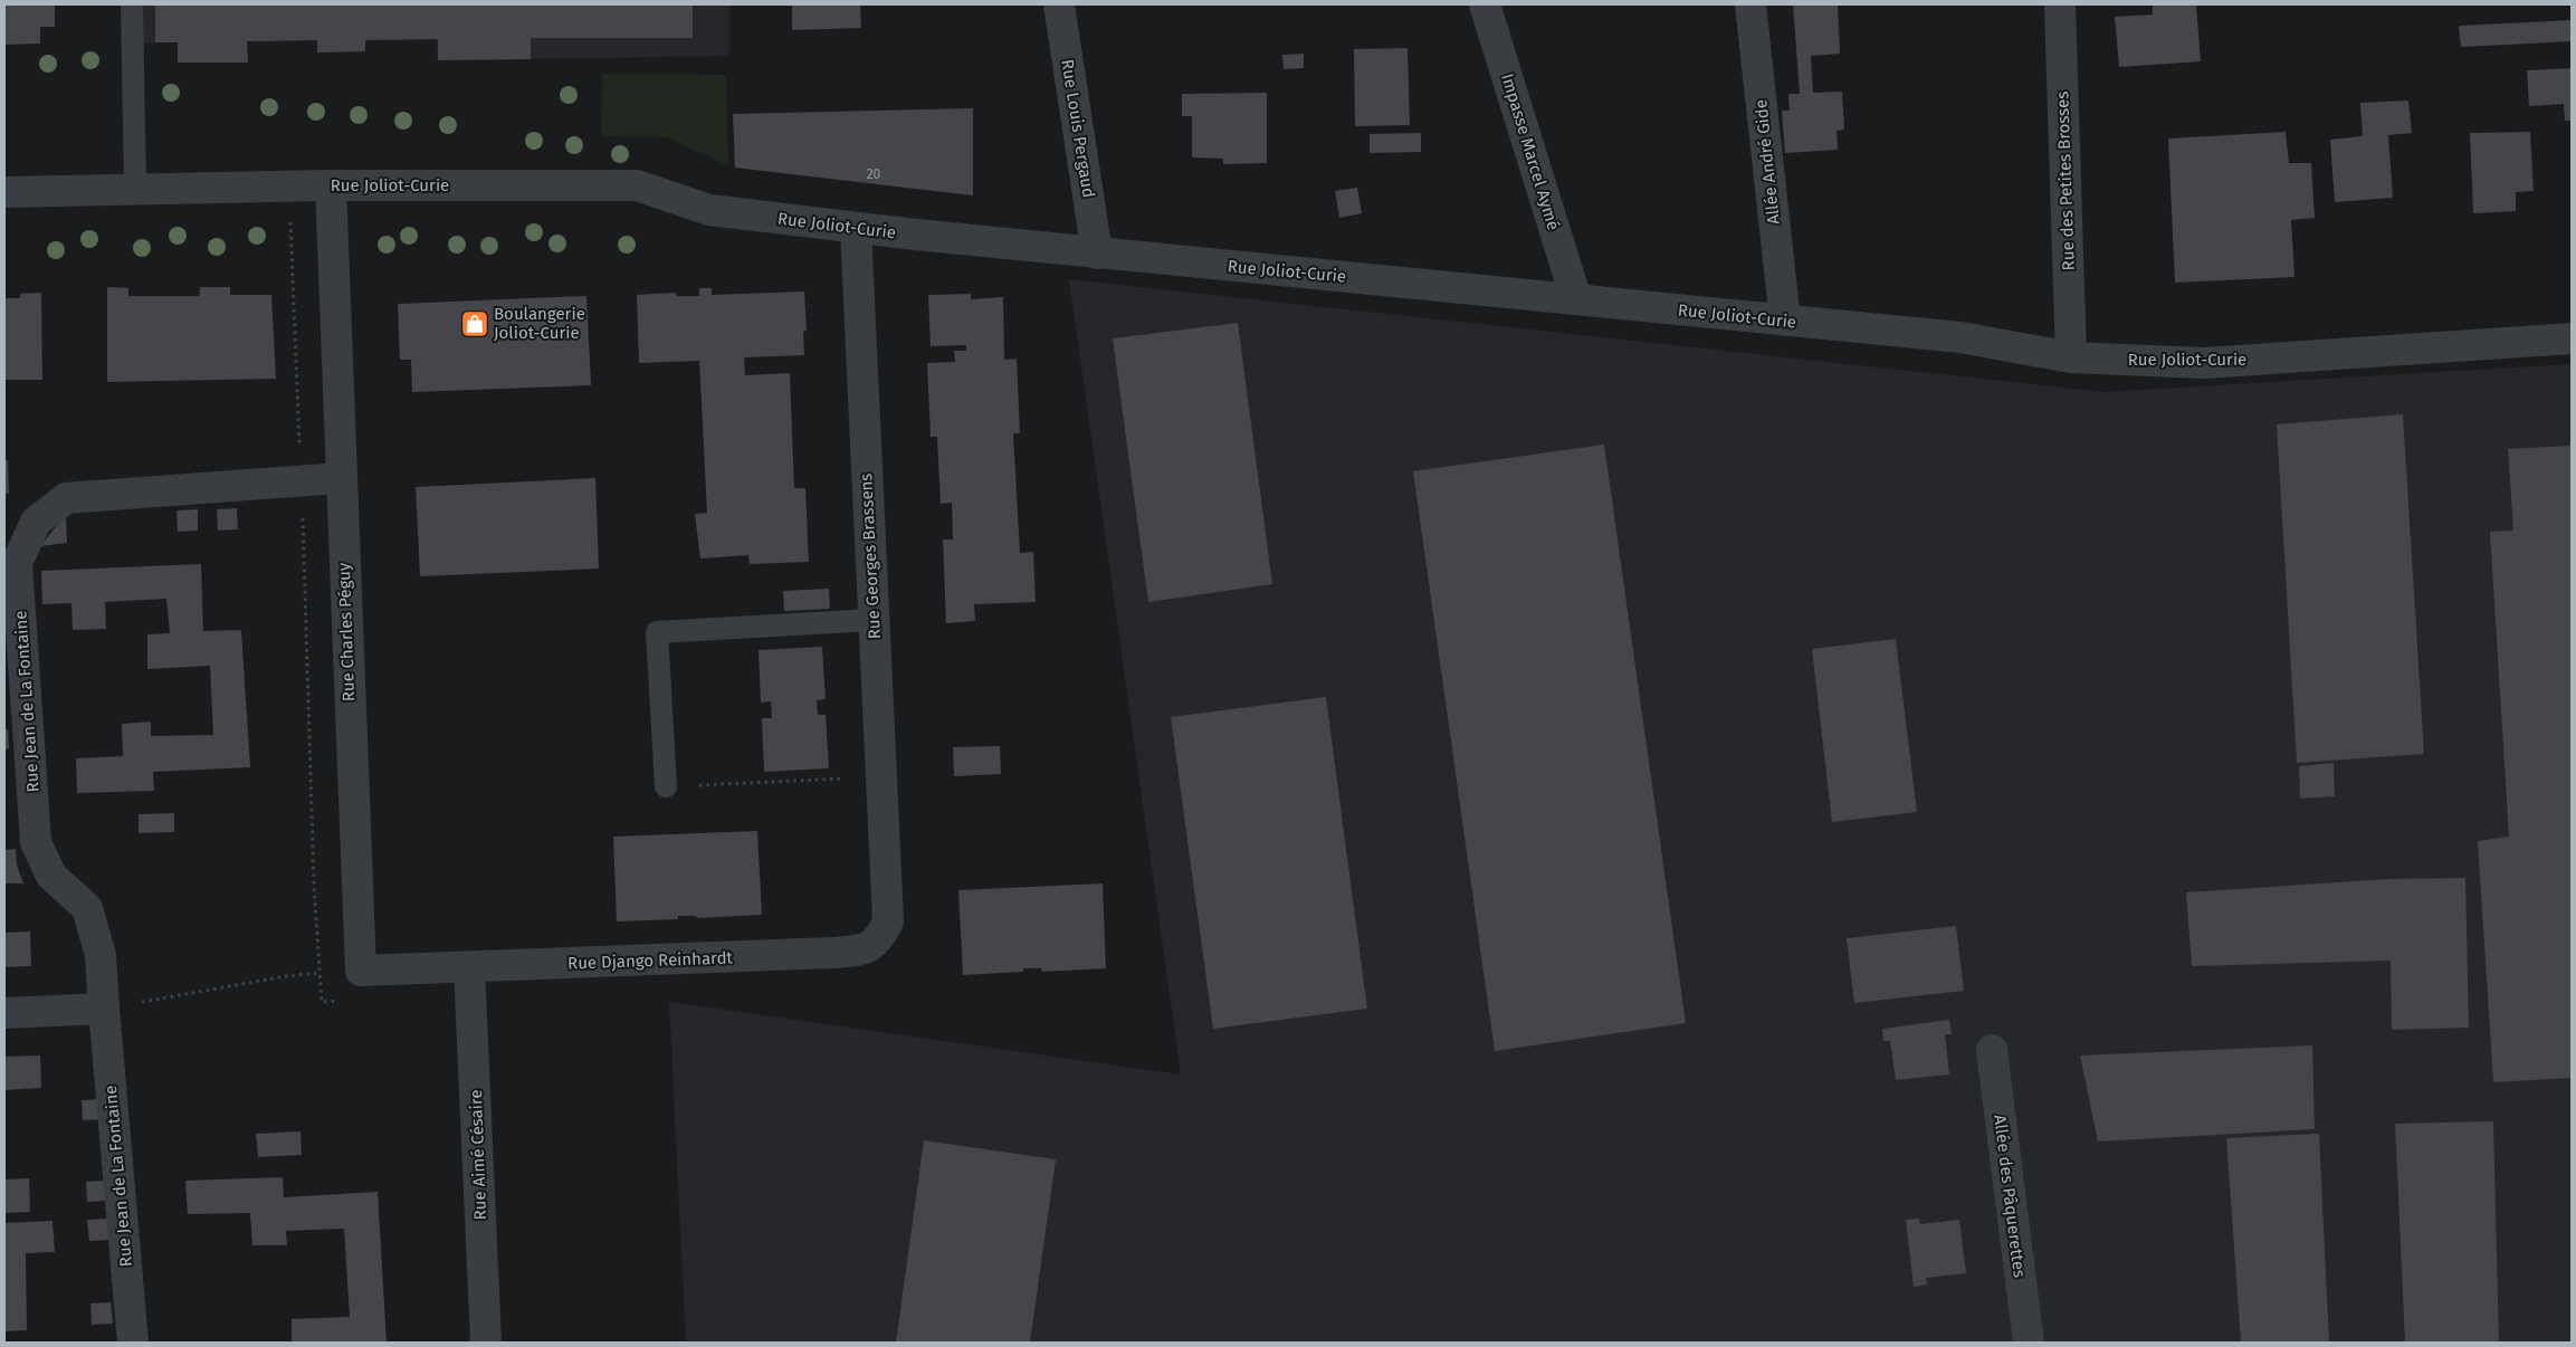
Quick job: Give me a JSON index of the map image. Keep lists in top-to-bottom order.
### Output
{
  "streets": {
    "street": [
      "Rue Louis Pergaud",
      "Impasse Marcel Aymé",
      "Allée André Gide",
      "Rue des Petites Brosses",
      "Rue Joliot-Curie",
      "Rue Georges Brassens",
      "Rue Charles Péguy",
      "Rue Jean de La Fontaine",
      "Rue Django Reinhardt",
      "Rue Aimé Césaire",
      "Allée des Pâquerettes"
    ]
  },
  "crossings": [
    ["Rue Louis Pergaud", "Rue Joliot-Curie"],
    ["Impasse Marcel Aymé", "Rue Joliot-Curie"],
    ["Allée André Gide", "Rue Joliot-Curie"],
    ["Rue des Petites Brosses", "Rue Joliot-Curie"],
    ["Rue Joliot-Curie", "Rue Georges Brassens"],
    ["Rue Joliot-Curie", "Rue Charles Péguy"],
    ["Rue Georges Brassens", "Rue Django Reinhardt"],
    ["Rue Charles Péguy", "Rue Jean de La Fontaine"],
    ["Rue Charles Péguy", "Rue Django Reinhardt"],
    ["Rue Django Reinhardt", "Rue Aimé Césaire"]
  ],
  "places": {
    "shop": ["Boulangerie Joliot-Curie"]
  },
  "house_numbers": ["20"]
}
